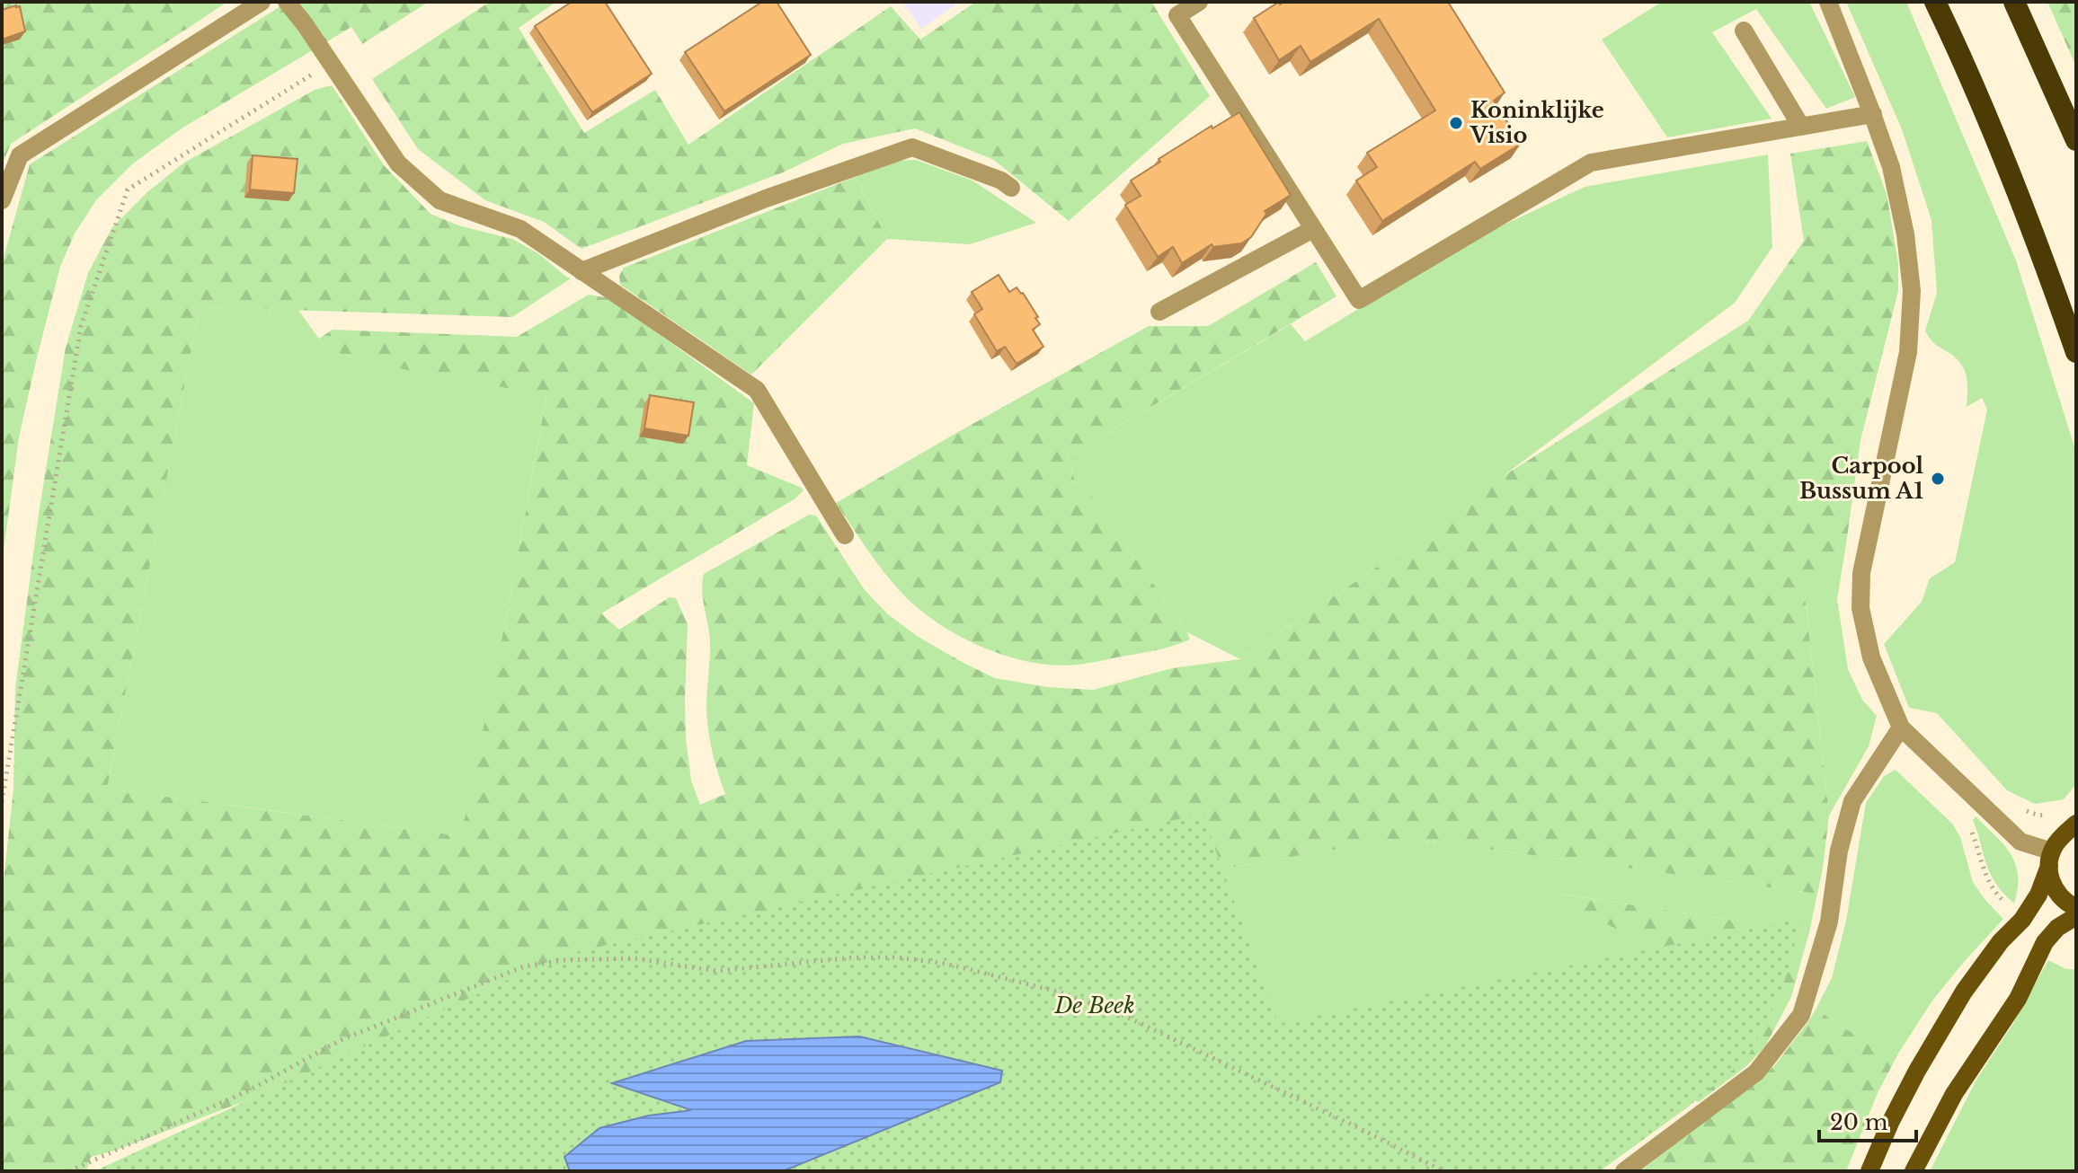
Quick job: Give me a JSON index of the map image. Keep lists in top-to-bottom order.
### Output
{
  "parks": ["De Beek"],
  "places": ["Koninklijke Visio", "Carpool Bussum A1"],
  "scale_bar": "20 m"
}
